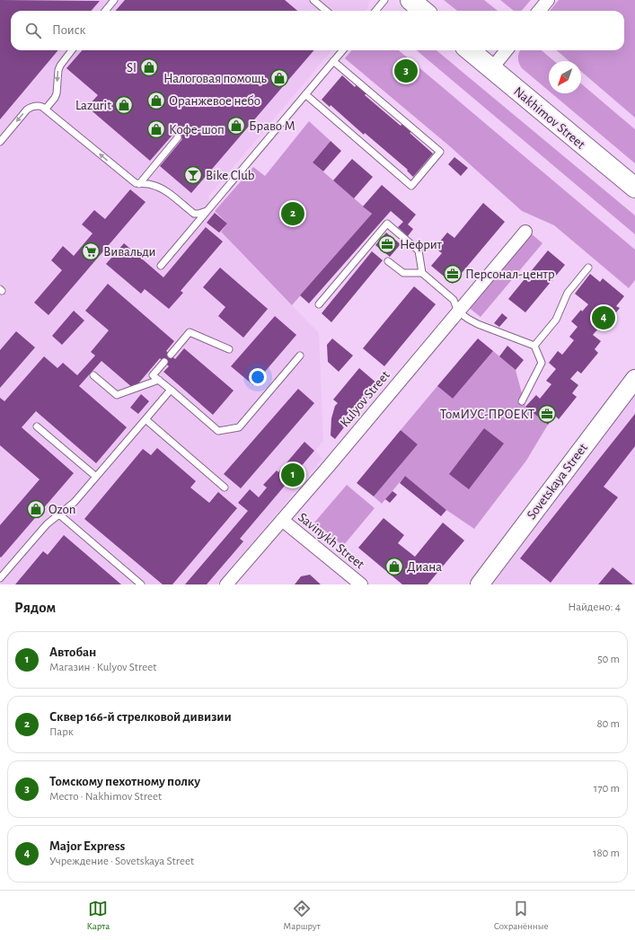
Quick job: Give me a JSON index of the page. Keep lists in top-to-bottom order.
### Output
{
  "streets": {
    "main road": ["Nakhimov Street"],
    "street": ["Kulyov Street", "Sovetskaya Street", "Savinykh Street"]
  },
  "crossings": [
    ["Kulyov Street", "Savinykh Street"]
  ],
  "places": {
    "shop": [
      "SI",
      "Налоговая помощь",
      "Оранжевое небо",
      "Lazurit",
      "Браво М",
      "Кофе-шоп",
      "Ozon",
      "Диана"
    ],
    "bar": ["Bike Club"],
    "office": ["Нефрит", "Персонал-центр", "ТомИУС-ПРОЕКТ"],
    "supermarket": ["Вивальди"]
  },
  "north": "bottom left",
  "page": {
    "search": "Поиск",
    "pins": [
      "3",
      "2",
      "4",
      "1"
    ],
    "heading": ["Рядом", "Найдено: 4"],
    "list": [
      {
        "mark": "1",
        "name": "Автобан",
        "note": "Магазин · Kulyov Street",
        "value": "50 m"
      },
      {
        "mark": "2",
        "name": "Сквер 166-й стрелковой дивизии",
        "note": "Парк",
        "value": "80 m"
      },
      {
        "mark": "3",
        "name": "Томскому пехотному полку",
        "note": "Место · Nakhimov Street",
        "value": "170 m"
      },
      {
        "mark": "4",
        "name": "Major Express",
        "note": "Учреждение · Sovetskaya Street",
        "value": "180 m"
      }
    ],
    "nav": ["Карта", "Маршрут", "Сохранённые"]
  }
}
